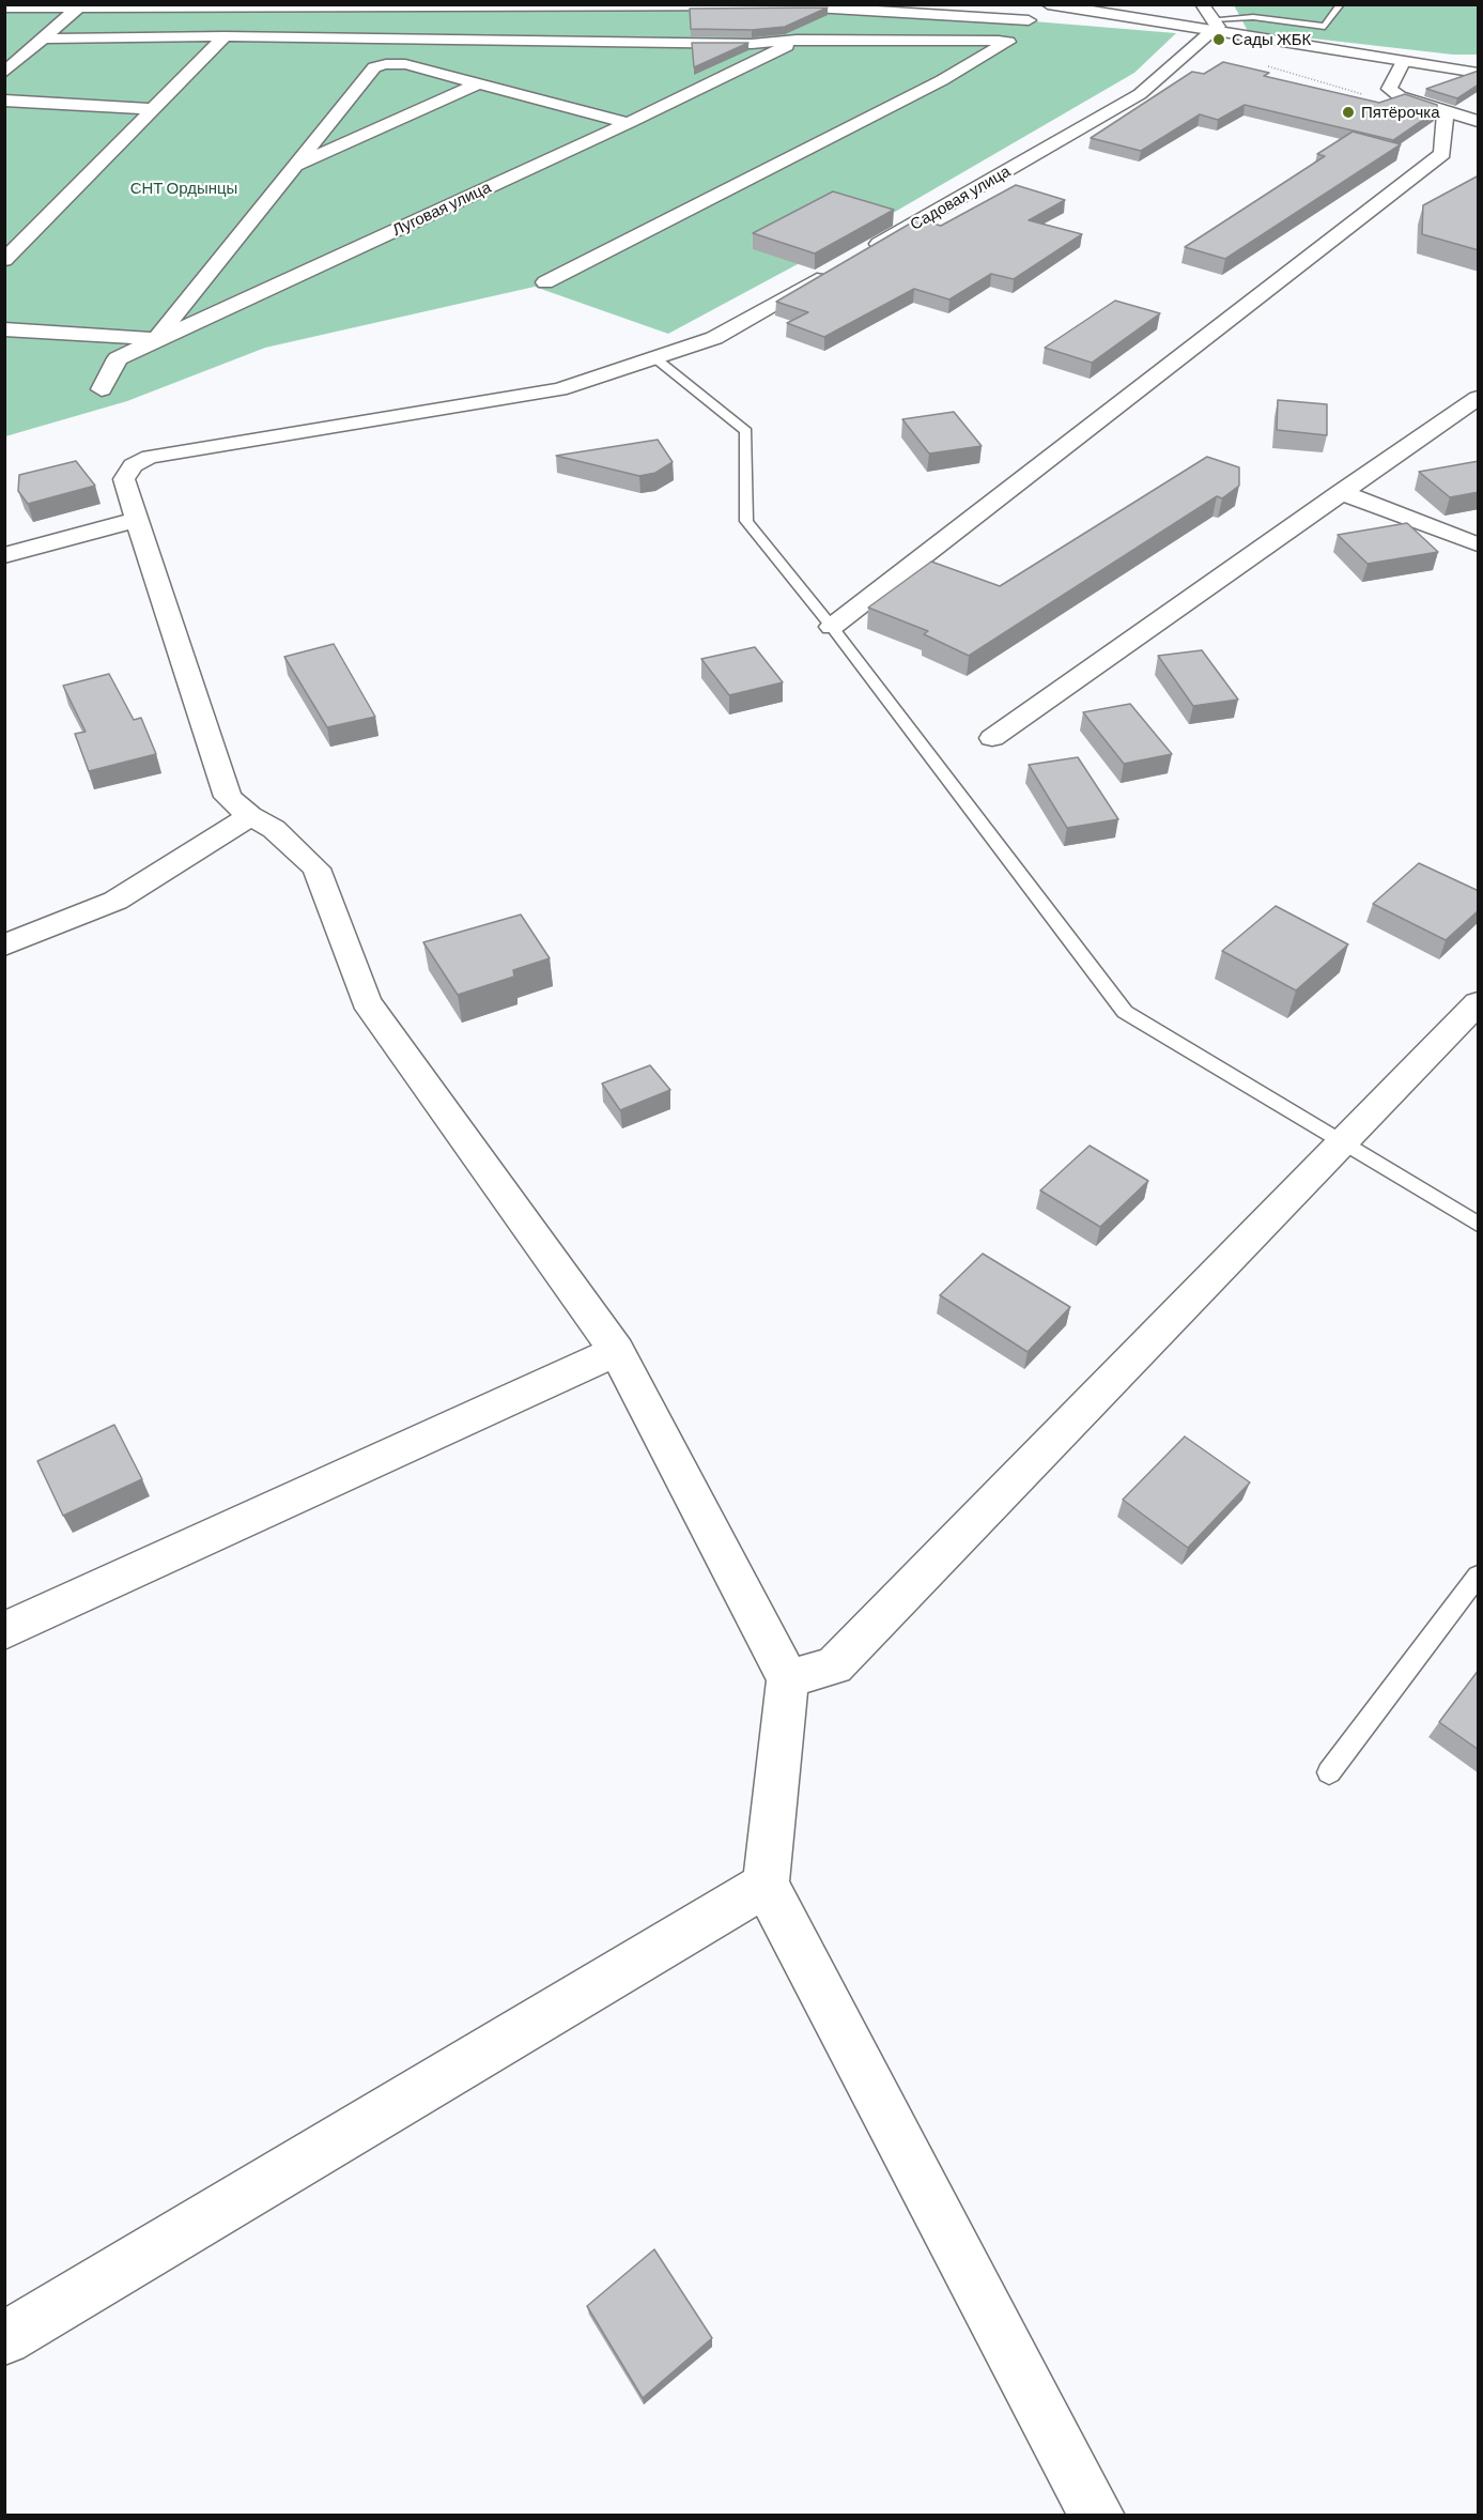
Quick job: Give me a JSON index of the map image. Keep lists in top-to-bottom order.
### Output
{
  "streets": {
    "street": ["Садовая улица", "Луговая улица"]
  },
  "parks": ["СНТ Ордынцы"],
  "places": ["Сады ЖБК", "Пятёрочка"]
}
